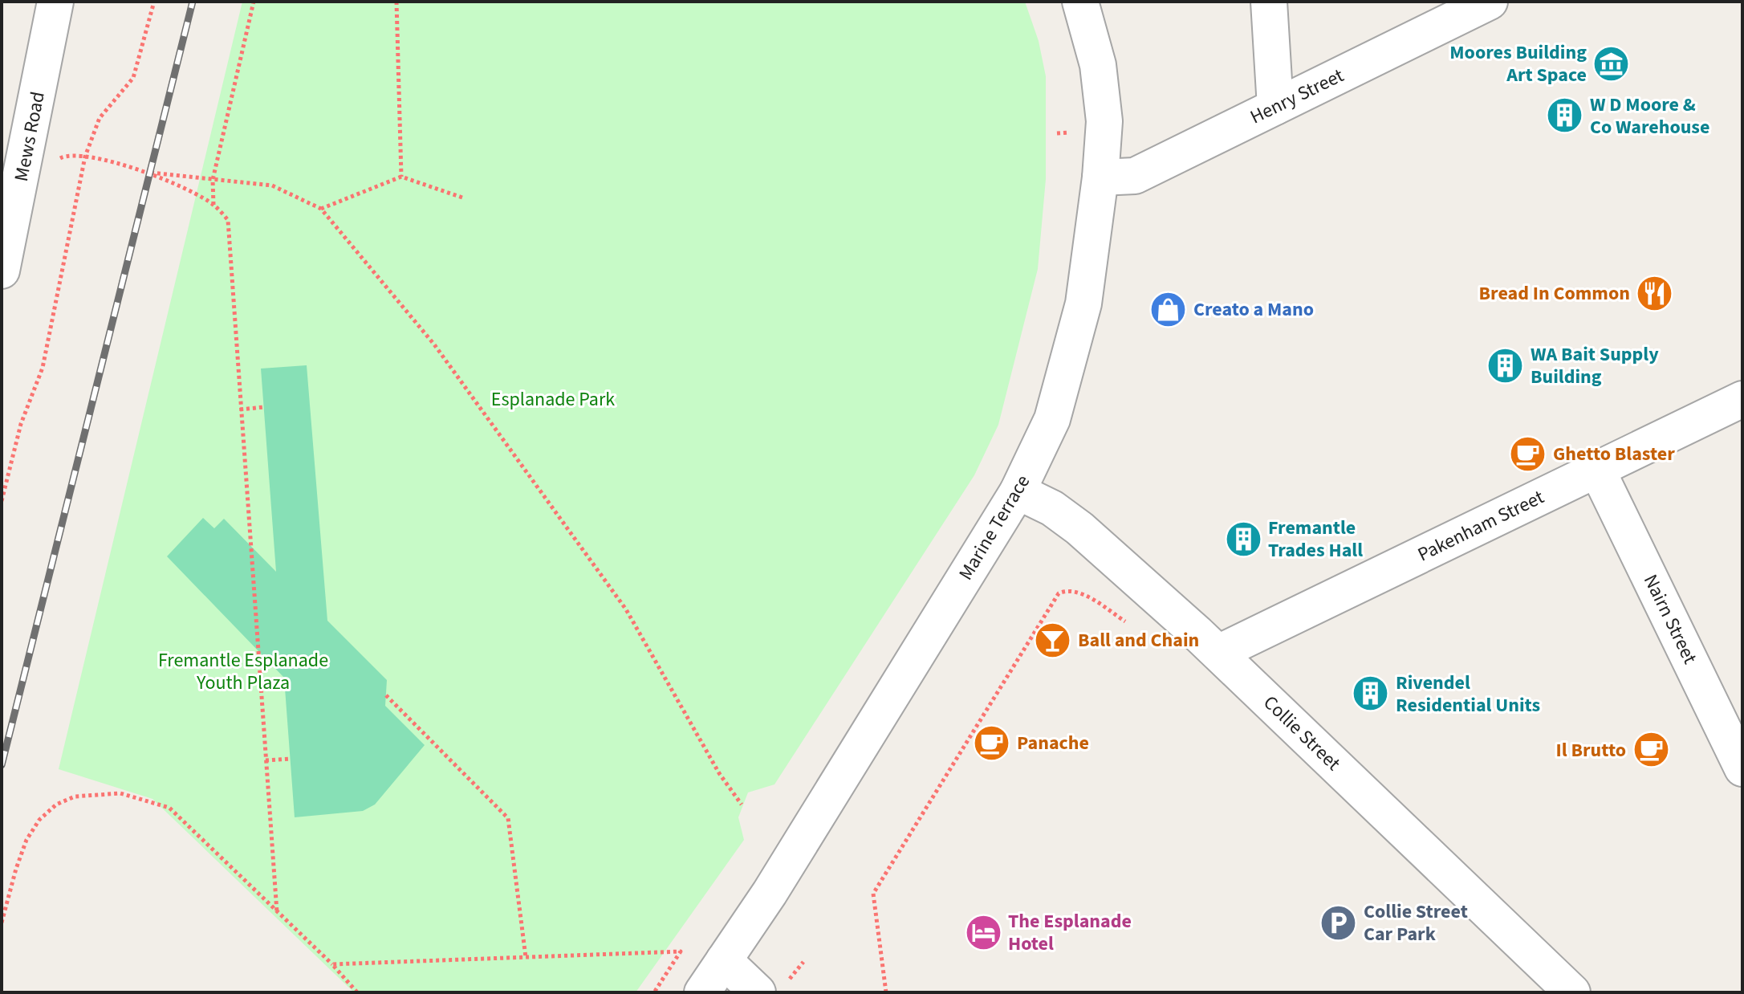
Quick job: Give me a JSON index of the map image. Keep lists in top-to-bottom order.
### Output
{
  "streets": {
    "street": [
      "Henry Street",
      "Mews Road",
      "Pakenham Street",
      "Marine Terrace",
      "Nairn Street",
      "Collie Street"
    ]
  },
  "crossings": [
    ["Henry Street", "Marine Terrace"],
    ["Pakenham Street", "Nairn Street"],
    ["Pakenham Street", "Collie Street"],
    ["Marine Terrace", "Collie Street"]
  ],
  "parks": ["Esplanade Park", "Fremantle Esplanade Youth Plaza"],
  "places": {
    "museum": ["Moores Building Art Space"],
    "building": [
      "W D Moore & Co Warehouse",
      "WA Bait Supply Building",
      "Fremantle Trades Hall",
      "Rivendel Residential Units"
    ],
    "restaurant": ["Bread In Common"],
    "shop": ["Creato a Mano"],
    "cafe": ["Ghetto Blaster", "Panache", "Il Brutto"],
    "bar": ["Ball and Chain"],
    "parking": ["Collie Street Car Park"],
    "hotel": ["The Esplanade Hotel"]
  }
}
